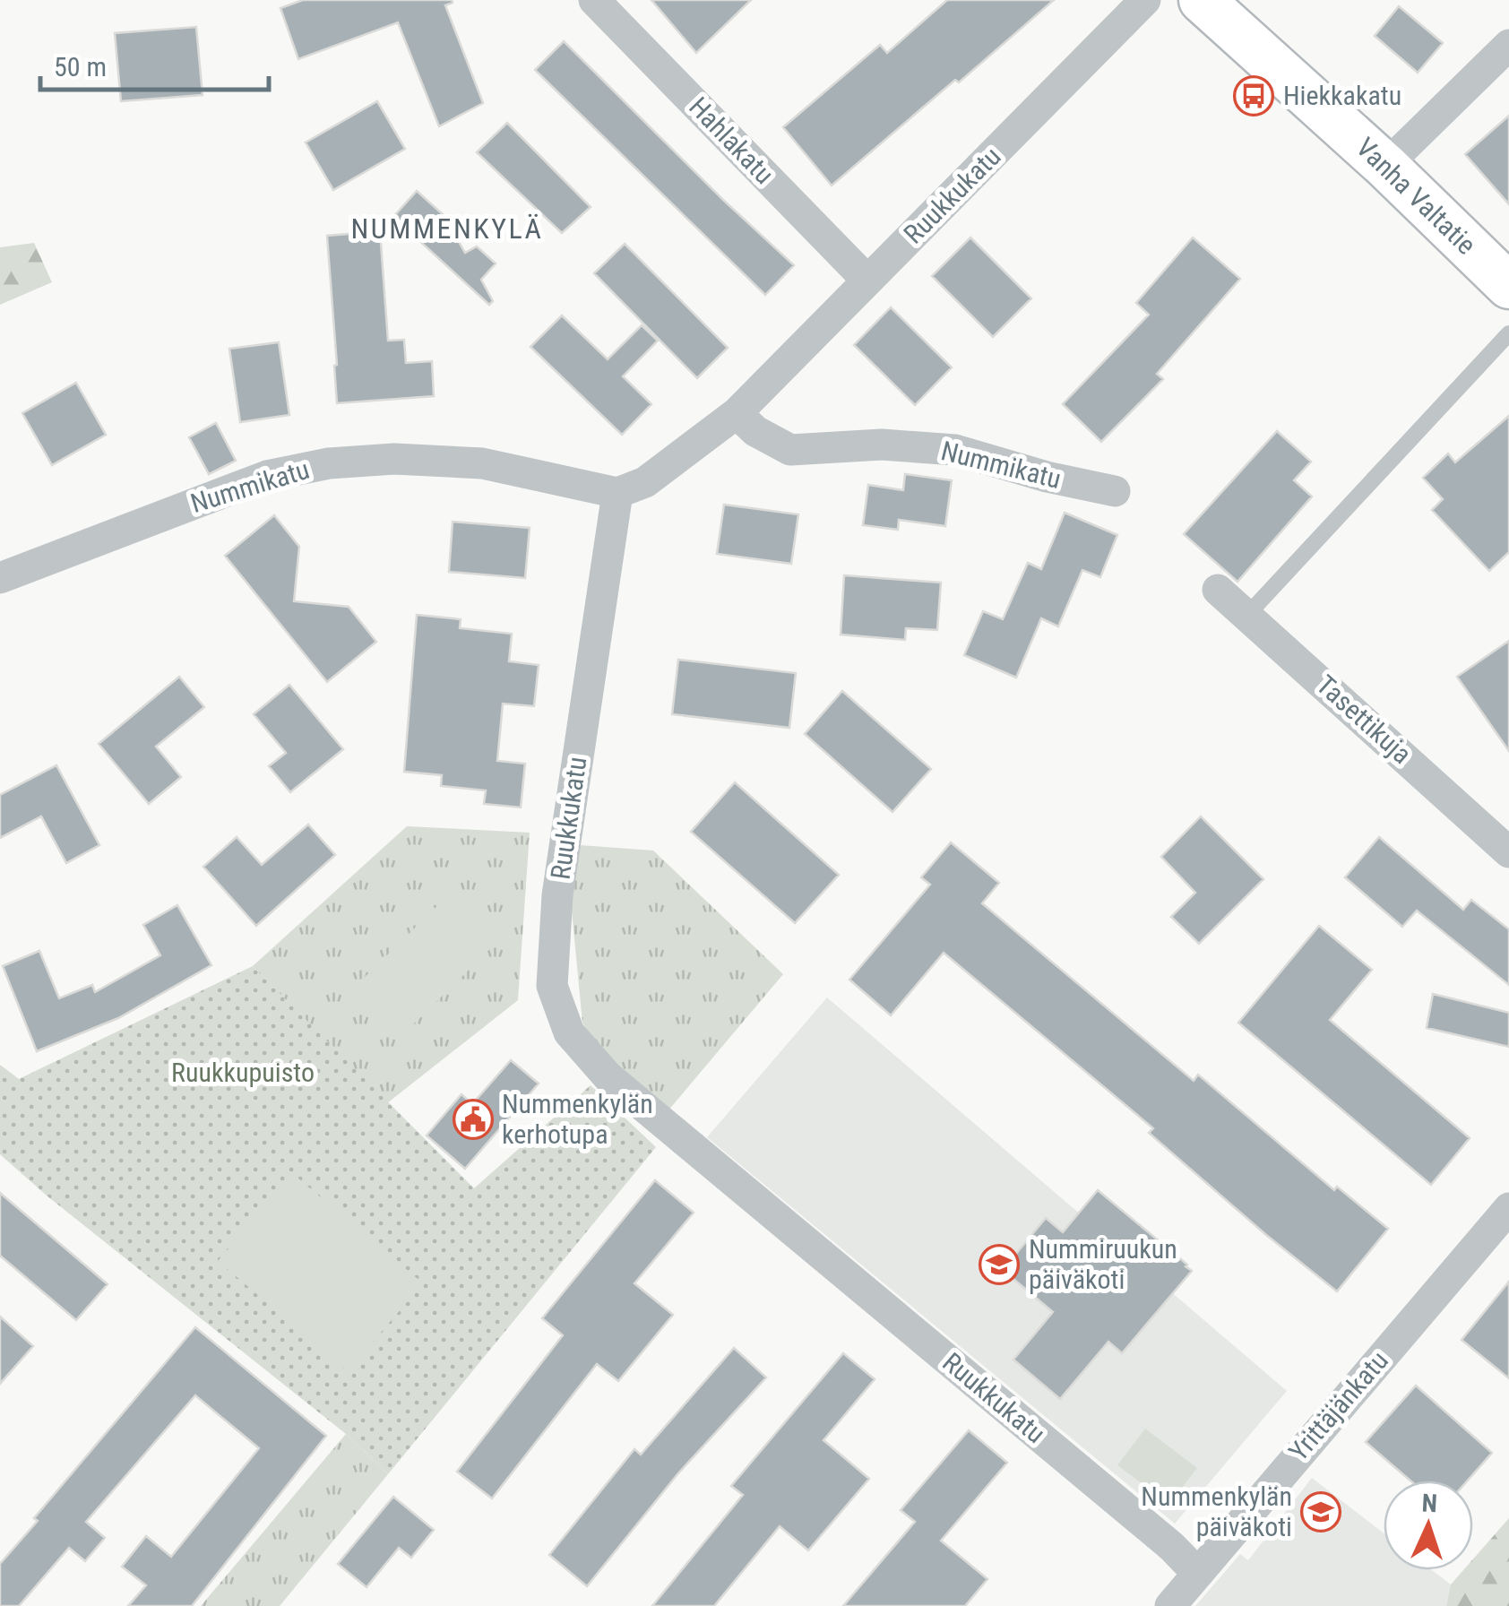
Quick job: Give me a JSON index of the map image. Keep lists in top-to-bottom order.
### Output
{
  "streets": {
    "street": [
      "Hahlakatu",
      "Ruukkukatu",
      "Vanha Valtatie",
      "Nummikatu",
      "Tasettikuja",
      "Yrittäjänkatu"
    ]
  },
  "crossings": [
    ["Hahlakatu", "Ruukkukatu"],
    ["Ruukkukatu", "Nummikatu"],
    ["Ruukkukatu", "Yrittäjänkatu"]
  ],
  "districts": ["NUMMENKYLÄ"],
  "parks": ["Ruukkupuisto"],
  "places": {
    "bus stop": ["Hiekkakatu"],
    "public building": ["Nummenkylän kerhotupa"],
    "school or university": ["Nummiruukun päiväkoti", "Nummenkylän päiväkoti"]
  },
  "scale_bar": "50 m",
  "north": "top"
}
